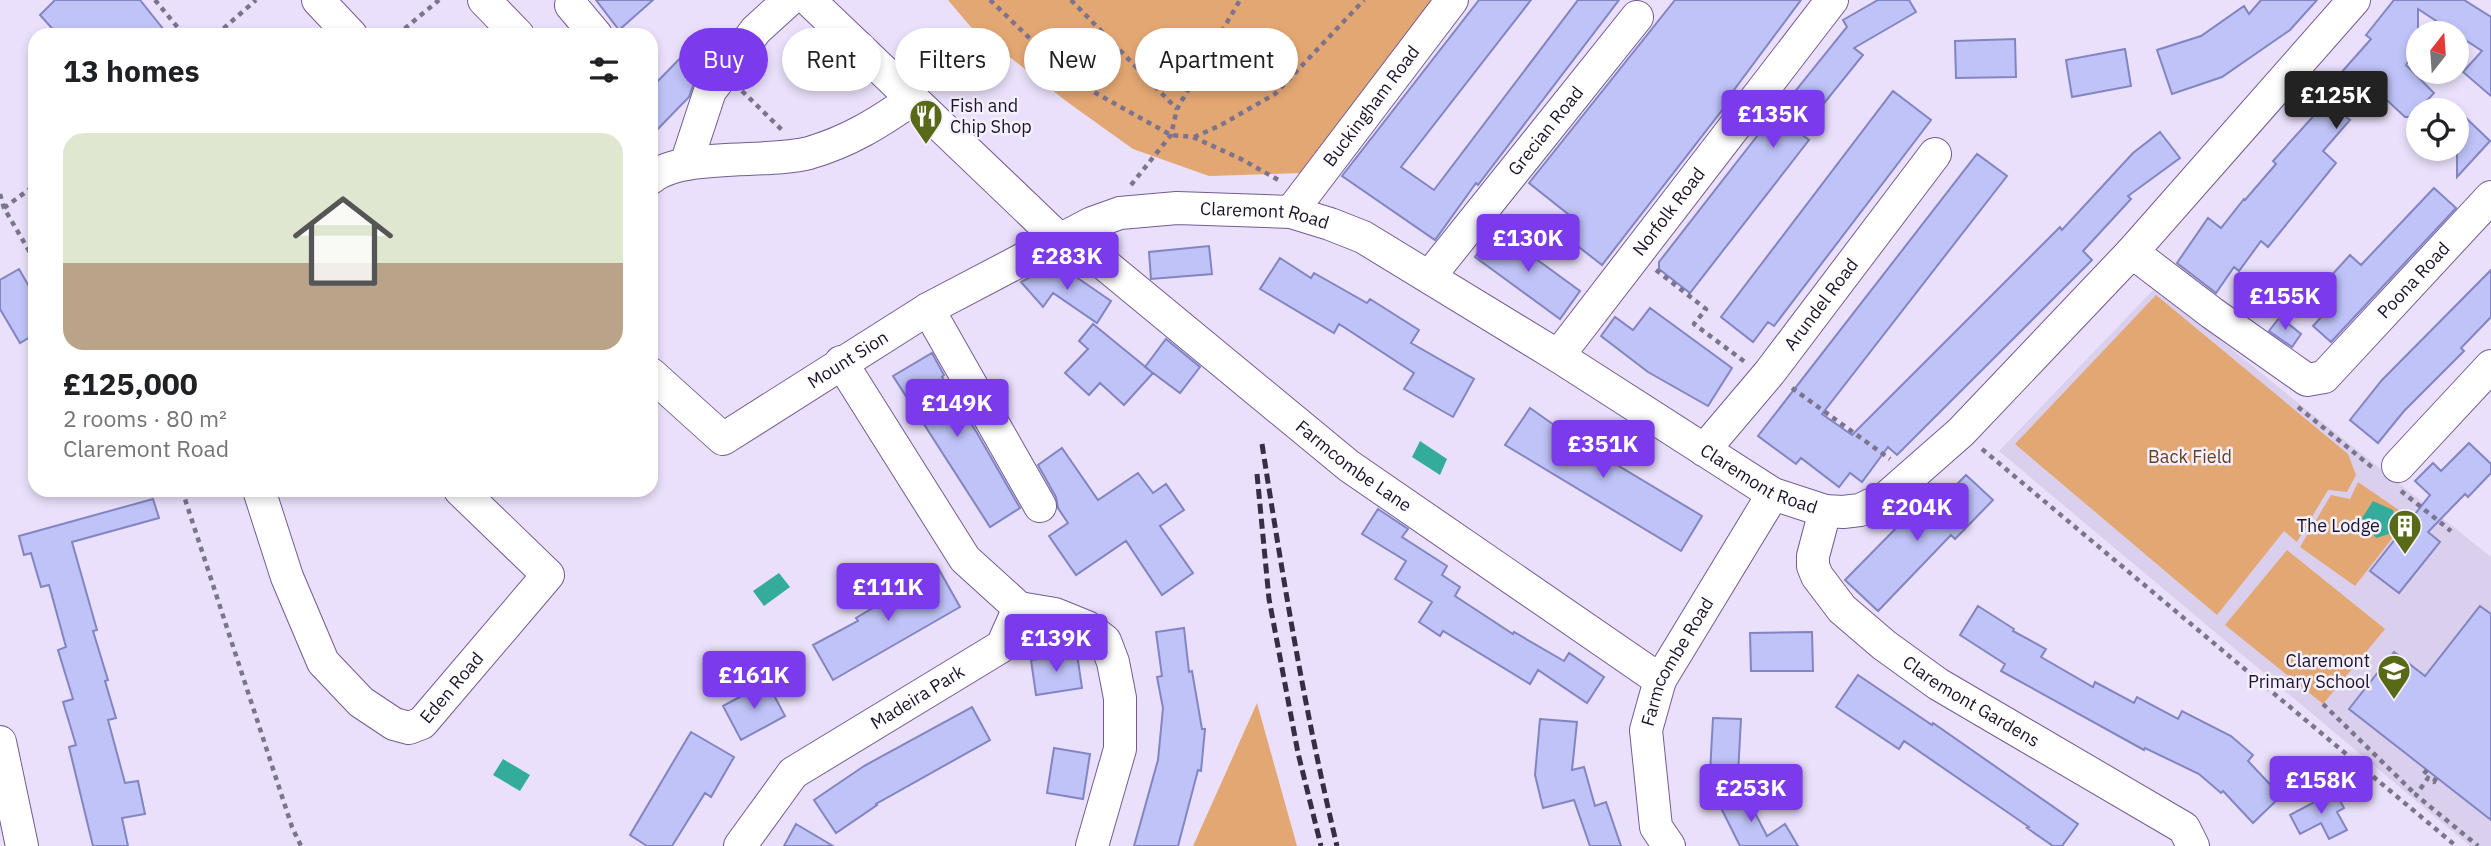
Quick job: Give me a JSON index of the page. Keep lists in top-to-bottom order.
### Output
{
  "streets": {
    "street": [
      "Buckingham Road",
      "Grecian Road",
      "Norfolk Road",
      "Claremont Road",
      "Poona Road",
      "Arundel Road",
      "Mount Sion",
      "Farmcombe Lane",
      "Farmcombe Road",
      "Eden Road",
      "Madeira Park",
      "Claremont Gardens"
    ]
  },
  "crossings": [
    ["Buckingham Road", "Claremont Road"],
    ["Grecian Road", "Claremont Road"],
    ["Norfolk Road", "Claremont Road"],
    ["Claremont Road", "Poona Road"],
    ["Claremont Road", "Arundel Road"],
    ["Claremont Road", "Mount Sion"],
    ["Claremont Road", "Farmcombe Lane"],
    ["Claremont Road", "Farmcombe Road"],
    ["Claremont Road", "Claremont Gardens"],
    ["Mount Sion", "Farmcombe Lane"],
    ["Farmcombe Lane", "Farmcombe Road"]
  ],
  "parks": ["Back Field"],
  "places": {
    "restaurant": ["Fish and Chip Shop"],
    "building": ["The Lodge"],
    "school or university": ["Claremont Primary School"]
  },
  "north": "top",
  "page": {
    "chip": [
      "Buy",
      "Rent",
      "Filters",
      "New",
      "Apartment"
    ],
    "heading": "13 homes",
    "price": [
      "£125K",
      "£135K",
      "£130K",
      "£283K",
      "£155K",
      "£149K",
      "£351K",
      "£204K",
      "£111K",
      "£139K",
      "£161K",
      "£158K",
      "£253K"
    ],
    "list": [
      {
        "name": "£125,000",
        "note": "2 rooms · 80 m² · Claremont Road"
      }
    ]
  }
}
